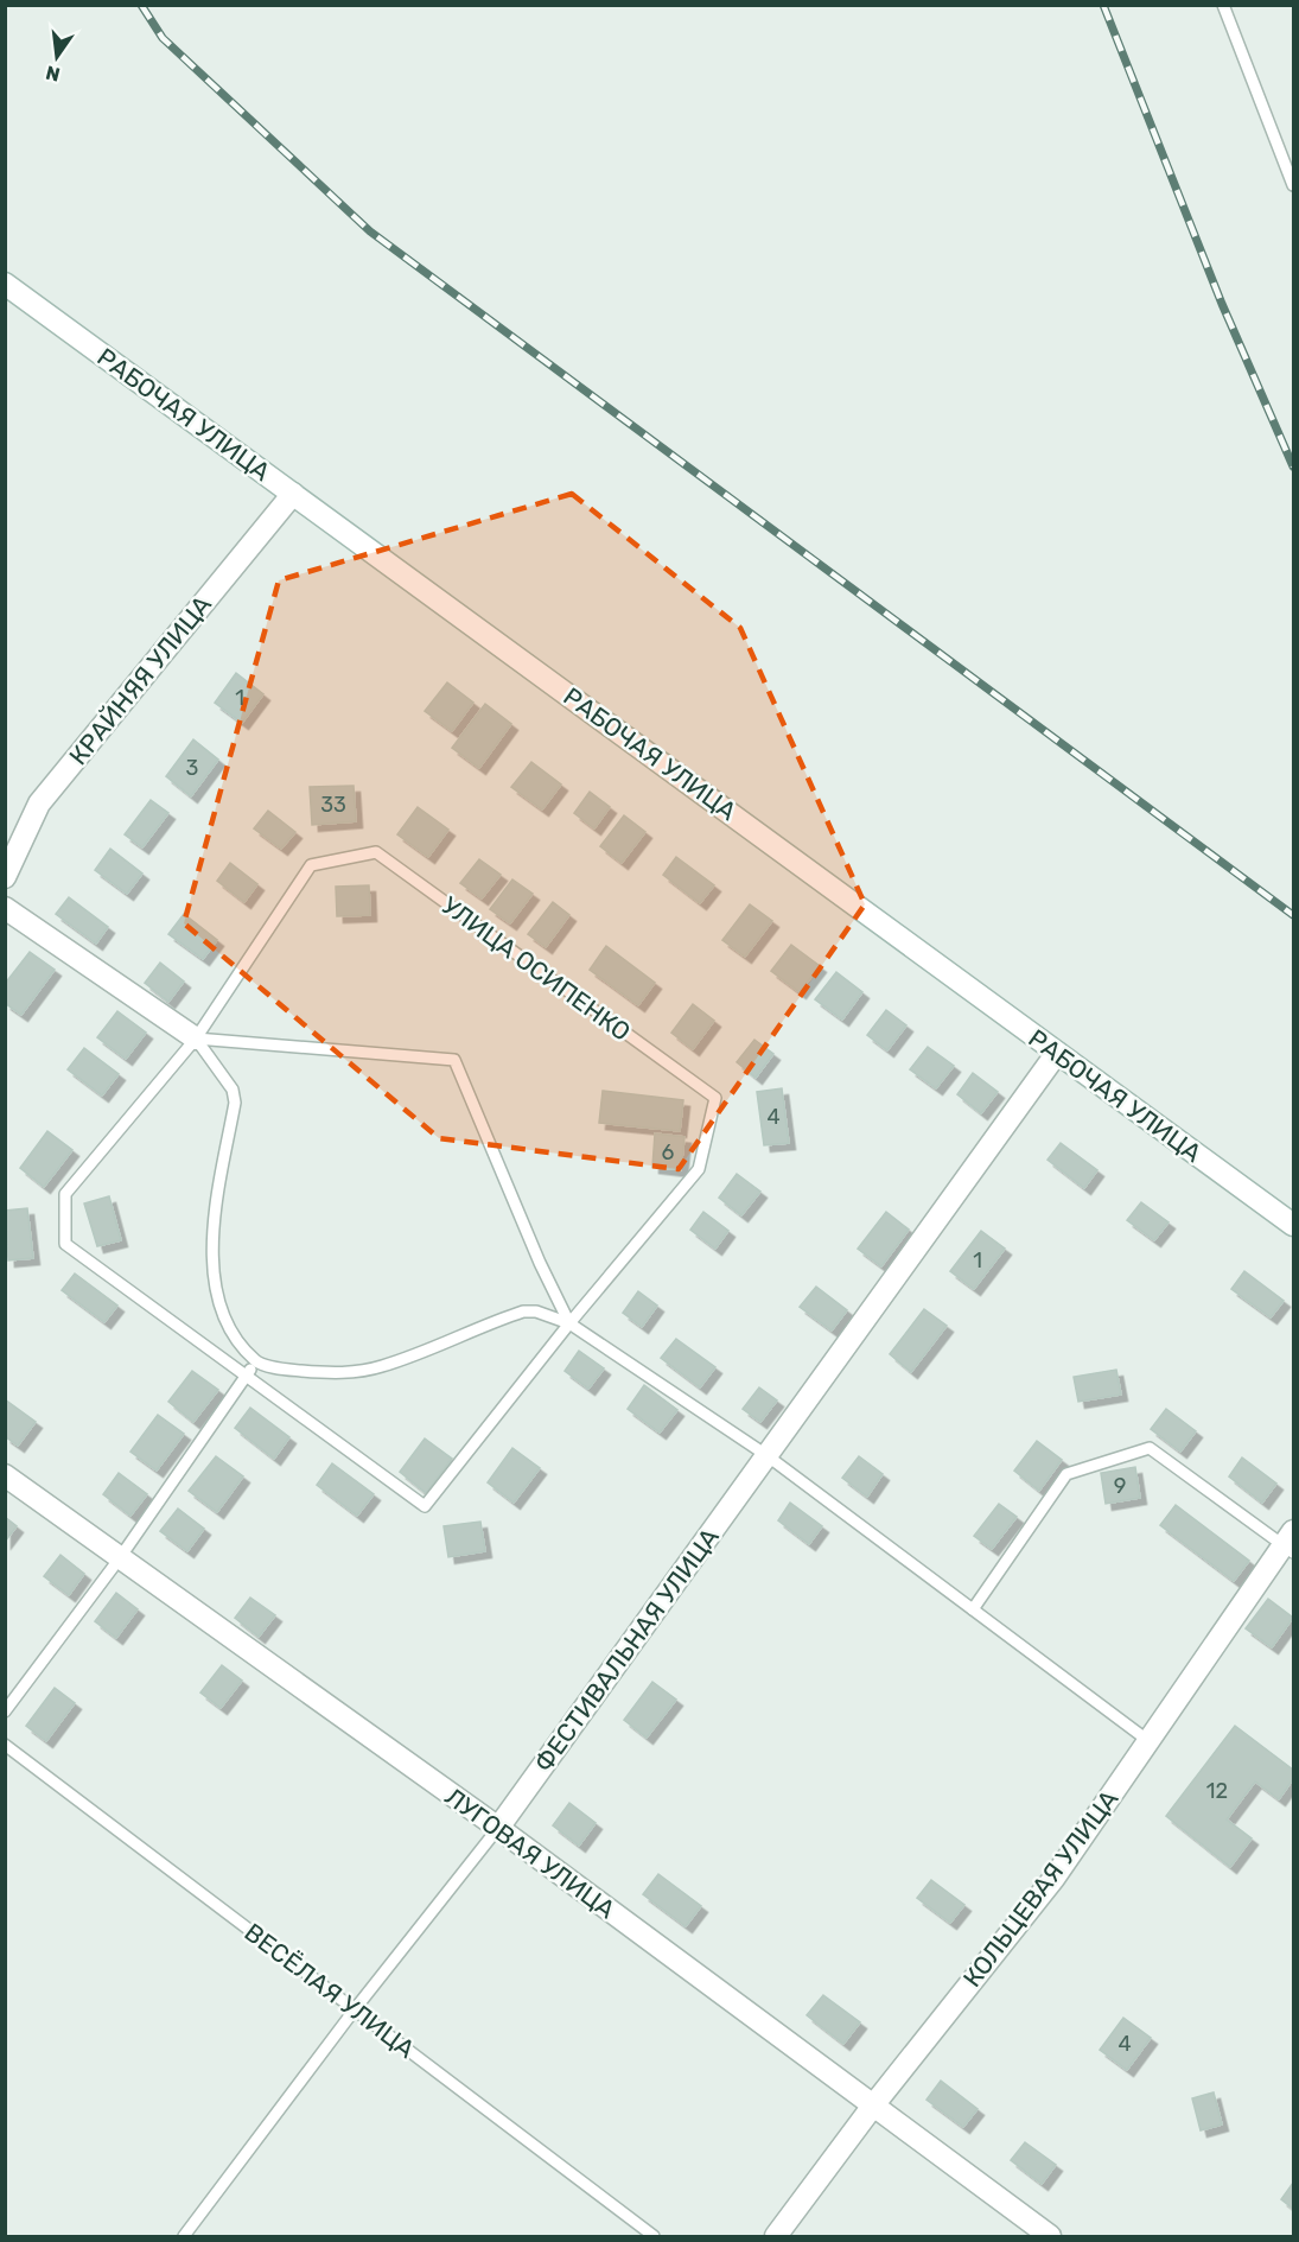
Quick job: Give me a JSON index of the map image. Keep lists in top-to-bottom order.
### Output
{
  "streets": {
    "street": [
      "РАБОЧАЯ УЛИЦА",
      "КРАЙНЯЯ УЛИЦА",
      "ФЕСТИВАЛЬНАЯ УЛИЦА",
      "ЛУГОВАЯ УЛИЦА",
      "КОЛЬЦЕВАЯ УЛИЦА"
    ],
    "lane": ["УЛИЦА ОСИПЕНКО", "ВЕСЁЛАЯ УЛИЦА"]
  },
  "crossings": [
    ["РАБОЧАЯ УЛИЦА", "КРАЙНЯЯ УЛИЦА"],
    ["РАБОЧАЯ УЛИЦА", "ФЕСТИВАЛЬНАЯ УЛИЦА"],
    ["ФЕСТИВАЛЬНАЯ УЛИЦА", "ЛУГОВАЯ УЛИЦА"],
    ["ФЕСТИВАЛЬНАЯ УЛИЦА", "ВЕСЁЛАЯ УЛИЦА"],
    ["ЛУГОВАЯ УЛИЦА", "КОЛЬЦЕВАЯ УЛИЦА"]
  ],
  "house_numbers": [
    "1",
    "3",
    "33",
    "4",
    "6",
    "1",
    "9",
    "12",
    "4"
  ],
  "north": "bottom"
}
